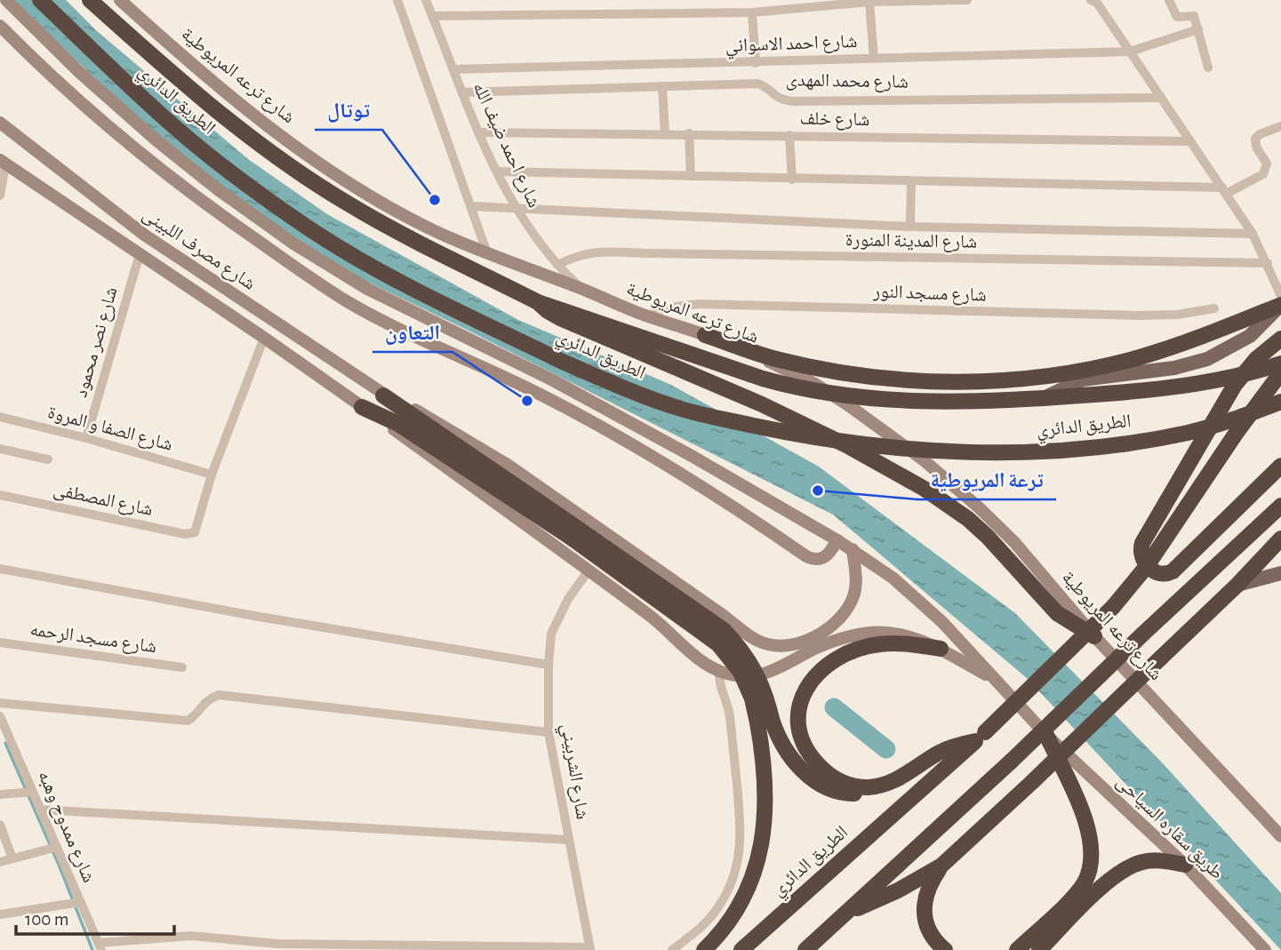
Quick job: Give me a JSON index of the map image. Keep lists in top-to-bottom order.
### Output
{
  "streets": {
    "highway": ["الطريق الدائري"],
    "main road": ["شارع ترعه المريوطية", "شارع مصرف اللبينى", "طريق سقاره السياحى"],
    "street": [
      "شارع احمد الاسواني",
      "شارع محمد المهدى",
      "شارع خلف",
      "شارع احمد ضيف الله",
      "شارع المدينة المنورة",
      "شارع مسجد النور",
      "شارع نصر محمود",
      "شارع الصفا و المروة",
      "شارع المصطفى",
      "شارع مسجد الرحمه",
      "شارع الشربيني",
      "شارع ممدوح وهبه"
    ]
  },
  "crossings": [
    ["شارع احمد الاسواني", "شارع احمد ضيف الله"],
    ["شارع ترعه المريوطية", "شارع احمد ضيف الله"],
    ["شارع ترعه المريوطية", "شارع مسجد النور"],
    ["شارع محمد المهدى", "شارع احمد ضيف الله"],
    ["شارع خلف", "شارع احمد ضيف الله"],
    ["شارع احمد ضيف الله", "شارع المدينة المنورة"],
    ["شارع مصرف اللبينى", "شارع نصر محمود"],
    ["شارع مصرف اللبينى", "شارع الشربيني"],
    ["شارع نصر محمود", "شارع الصفا و المروة"],
    ["شارع الصفا و المروة", "شارع المصطفى"]
  ],
  "places": ["توتال", "التعاون", "ترعة المريوطية"],
  "scale_bar": "100 m"
}
